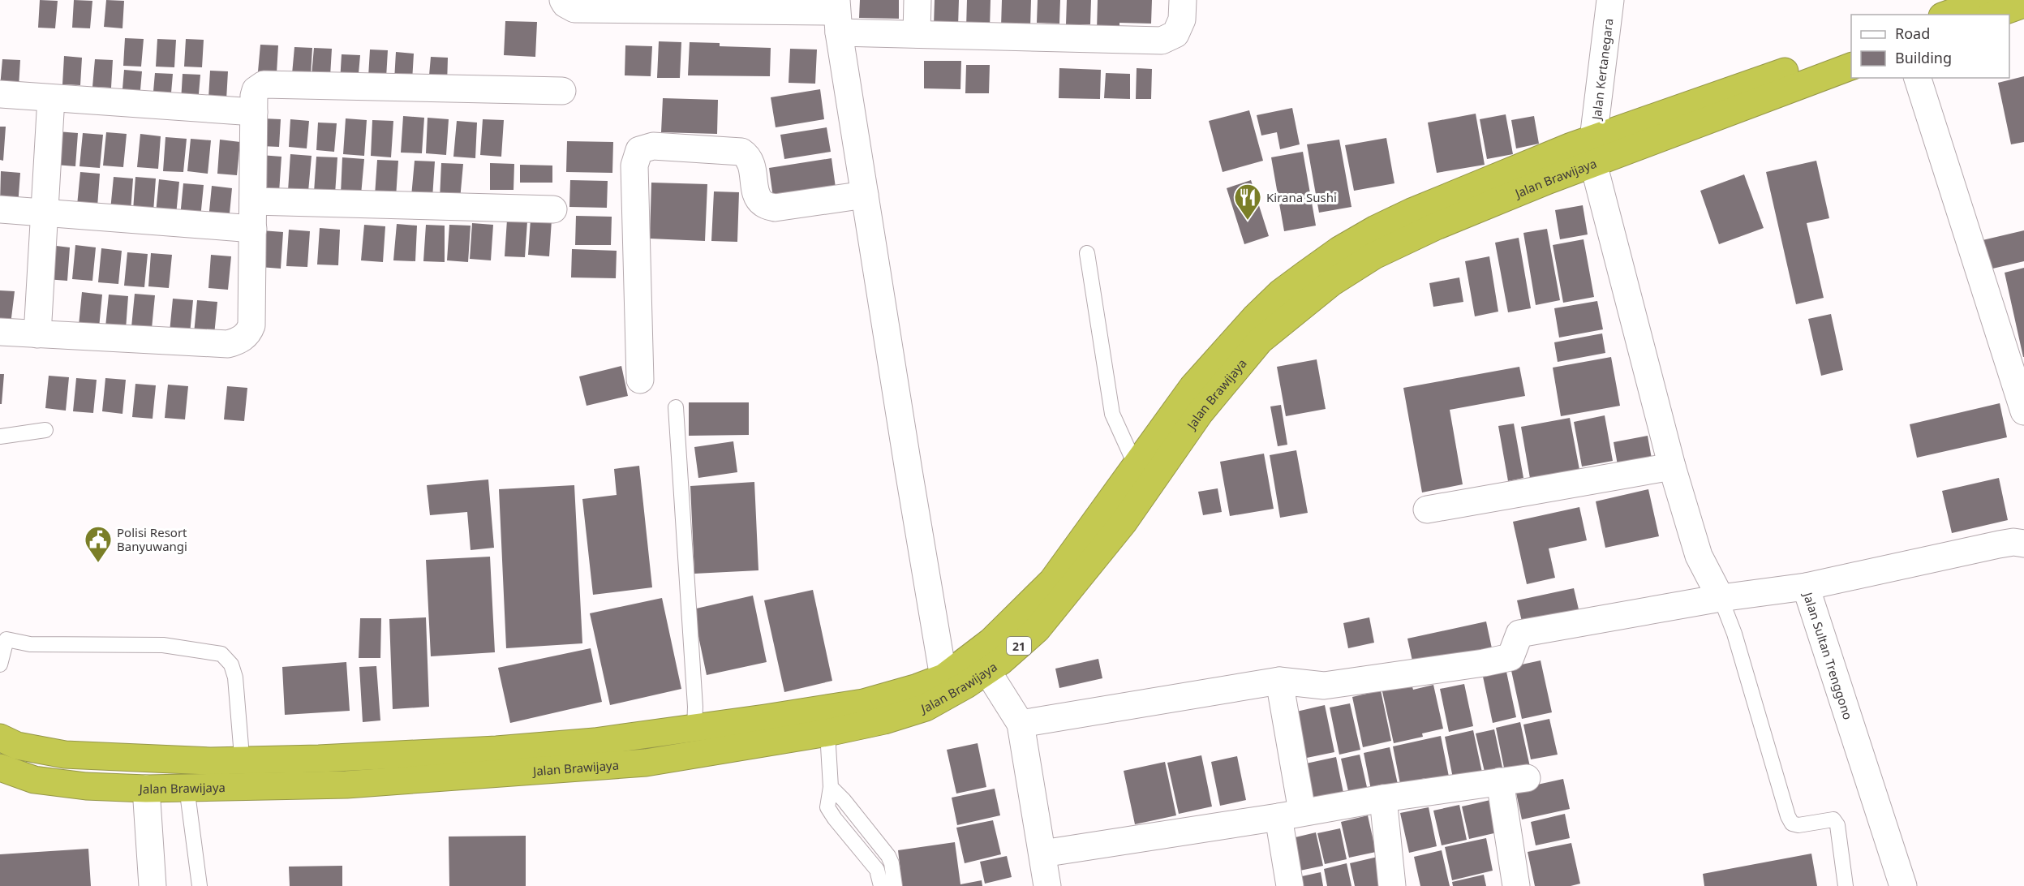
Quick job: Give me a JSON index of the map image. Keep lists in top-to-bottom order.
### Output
{
  "streets": {
    "highway": ["Jalan Brawijaya", "21"],
    "street": ["Jalan Kertanegara", "Jalan Sultan Trenggono"]
  },
  "crossings": [
    ["Jalan Kertanegara", "Jalan Brawijaya"]
  ],
  "places": {
    "restaurant": ["Kirana Sushi"],
    "public building": ["Polisi Resort Banyuwangi"]
  },
  "legend": ["Road", "Building"]
}
